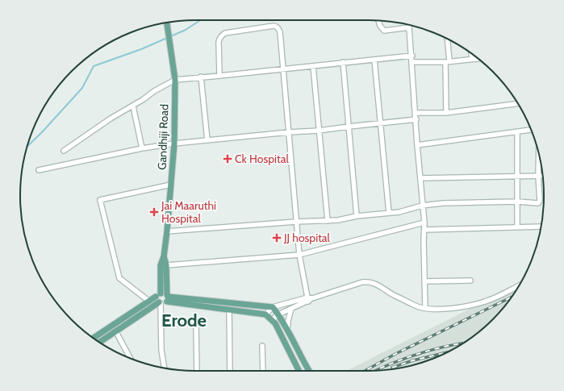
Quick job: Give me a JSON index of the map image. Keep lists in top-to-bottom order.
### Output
{
  "streets": {
    "main road": ["Gandhiji Road"]
  },
  "districts": ["Erode"],
  "places": {
    "health": ["Ck Hospital", "Jai Maaruthi Hospital", "JJ hospital"]
  }
}
